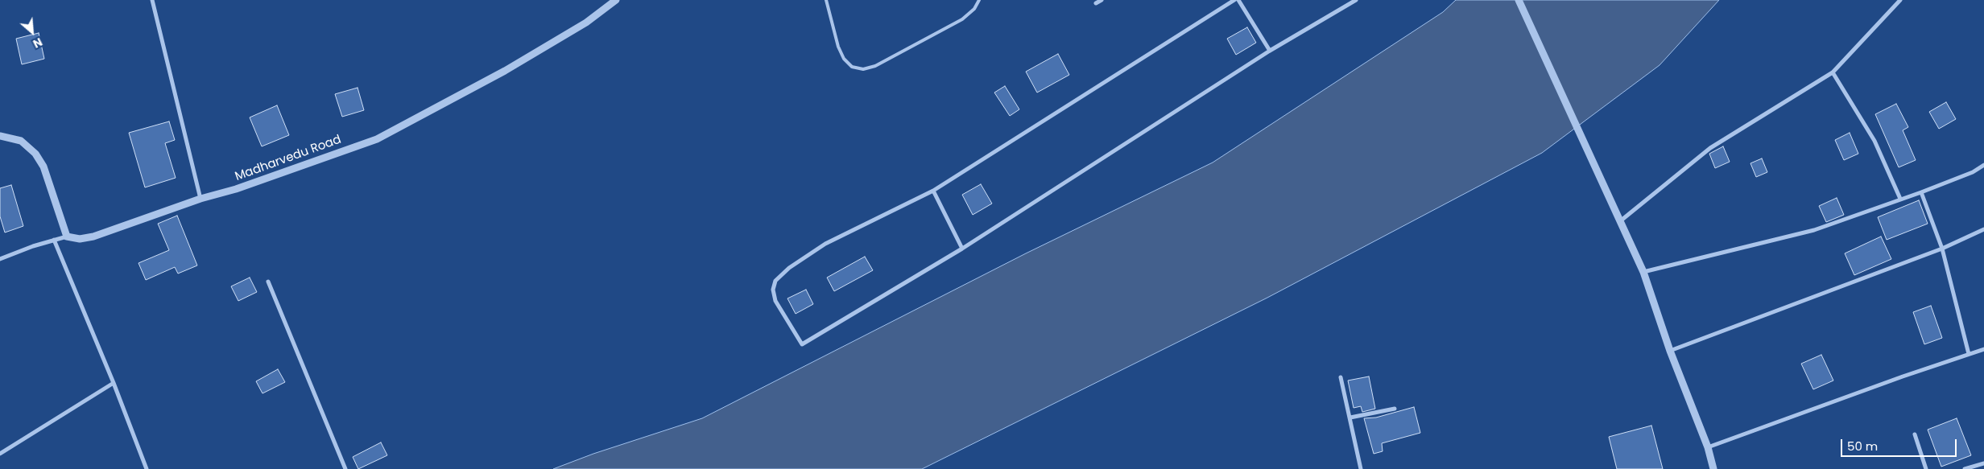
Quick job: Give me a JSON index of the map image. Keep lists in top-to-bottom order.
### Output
{
  "streets": {
    "street": ["Madharvedu Road"]
  },
  "scale_bar": "50 m",
  "north": "bottom right"
}
